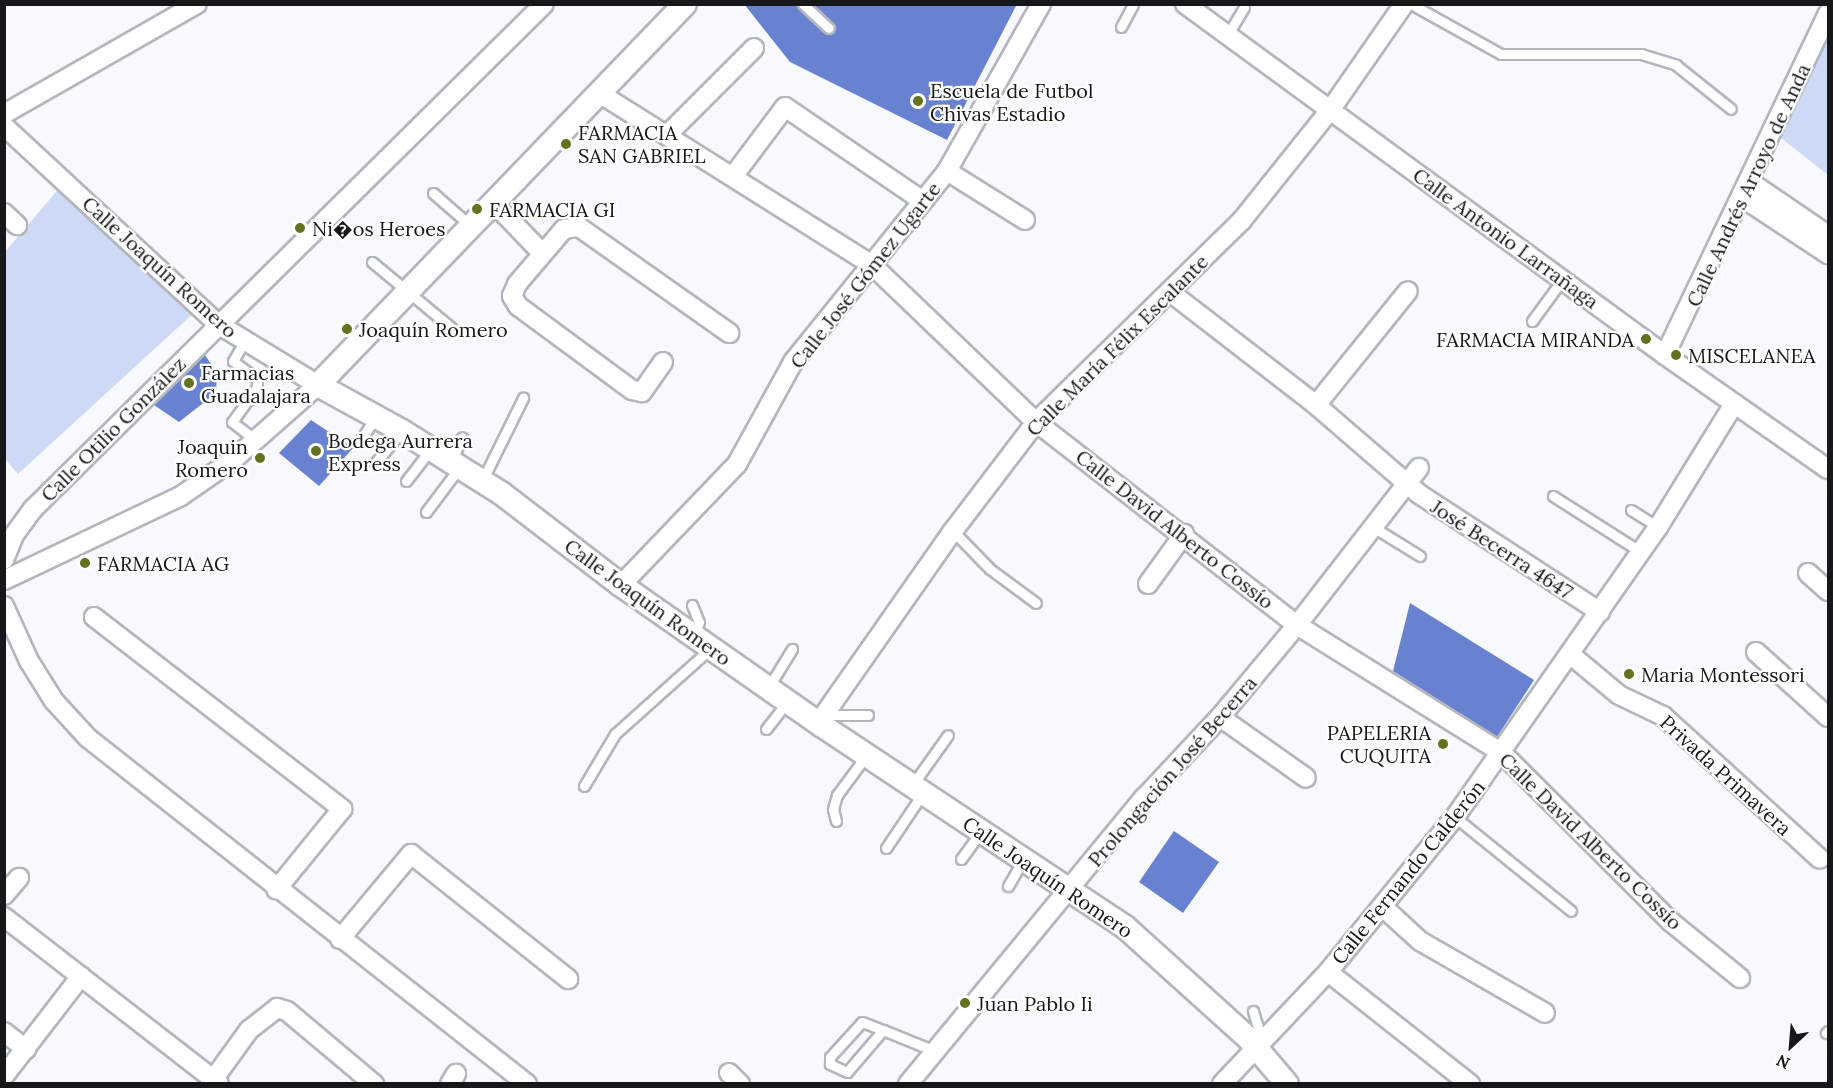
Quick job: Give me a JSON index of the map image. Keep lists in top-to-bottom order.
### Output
{
  "streets": {
    "street": [
      "Calle Andrés Arroyo de Anda",
      "Calle Antonio Larrañaga",
      "Calle Joaquín Romero",
      "Calle José Gómez Ugarte",
      "Calle María Félix Escalante",
      "Calle Otilio González",
      "Calle David Alberto Cossío",
      "José Becerra 4647",
      "Prolongación José Becerra",
      "Privada Primavera",
      "Calle Fernando Calderón"
    ]
  },
  "crossings": [
    ["Calle Andrés Arroyo de Anda", "Calle Antonio Larrañaga"],
    ["Calle Antonio Larrañaga", "Calle María Félix Escalante"],
    ["Calle Antonio Larrañaga", "Calle Fernando Calderón"],
    ["Calle Joaquín Romero", "Calle José Gómez Ugarte"],
    ["Calle Joaquín Romero", "Calle María Félix Escalante"],
    ["Calle Joaquín Romero", "Calle Otilio González"],
    ["Calle Joaquín Romero", "Prolongación José Becerra"],
    ["Calle Joaquín Romero", "Calle Fernando Calderón"],
    ["Calle José Gómez Ugarte", "Calle David Alberto Cossío"],
    ["Calle María Félix Escalante", "Calle David Alberto Cossío"],
    ["Calle María Félix Escalante", "José Becerra 4647"],
    ["Calle David Alberto Cossío", "Prolongación José Becerra"],
    ["Calle David Alberto Cossío", "Calle Fernando Calderón"],
    ["José Becerra 4647", "Prolongación José Becerra"],
    ["José Becerra 4647", "Calle Fernando Calderón"],
    ["Privada Primavera", "Calle Fernando Calderón"]
  ],
  "places": [
    "Escuela de Futbol Chivas Estadio",
    "FARMACIA SAN GABRIEL",
    "FARMACIA GI",
    "Ni�os Heroes",
    "Joaquín Romero",
    "FARMACIA MIRANDA",
    "MISCELANEA",
    "Farmacias Guadalajara",
    "Bodega Aurrera Express",
    "Joaquin Romero",
    "FARMACIA AG",
    "Maria Montessori",
    "PAPELERIA CUQUITA",
    "Juan Pablo Ii"
  ],
  "north": "bottom left"
}
